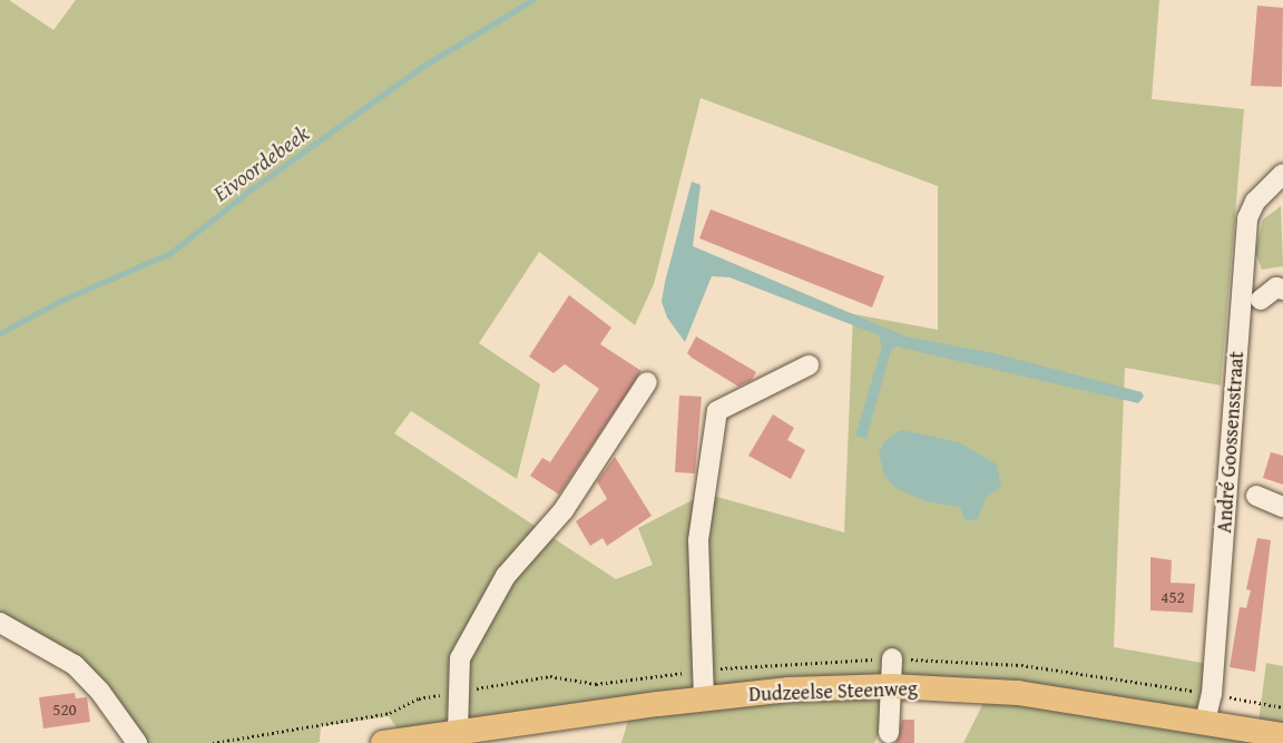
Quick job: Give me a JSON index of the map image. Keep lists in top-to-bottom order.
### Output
{
  "streets": {
    "main road": ["Dudzeelse Steenweg"],
    "street": ["André Goossensstraat"]
  },
  "crossings": [
    ["André Goossensstraat", "Dudzeelse Steenweg"]
  ],
  "water": ["Eivoordebeek"],
  "house_numbers": ["452", "520"]
}
